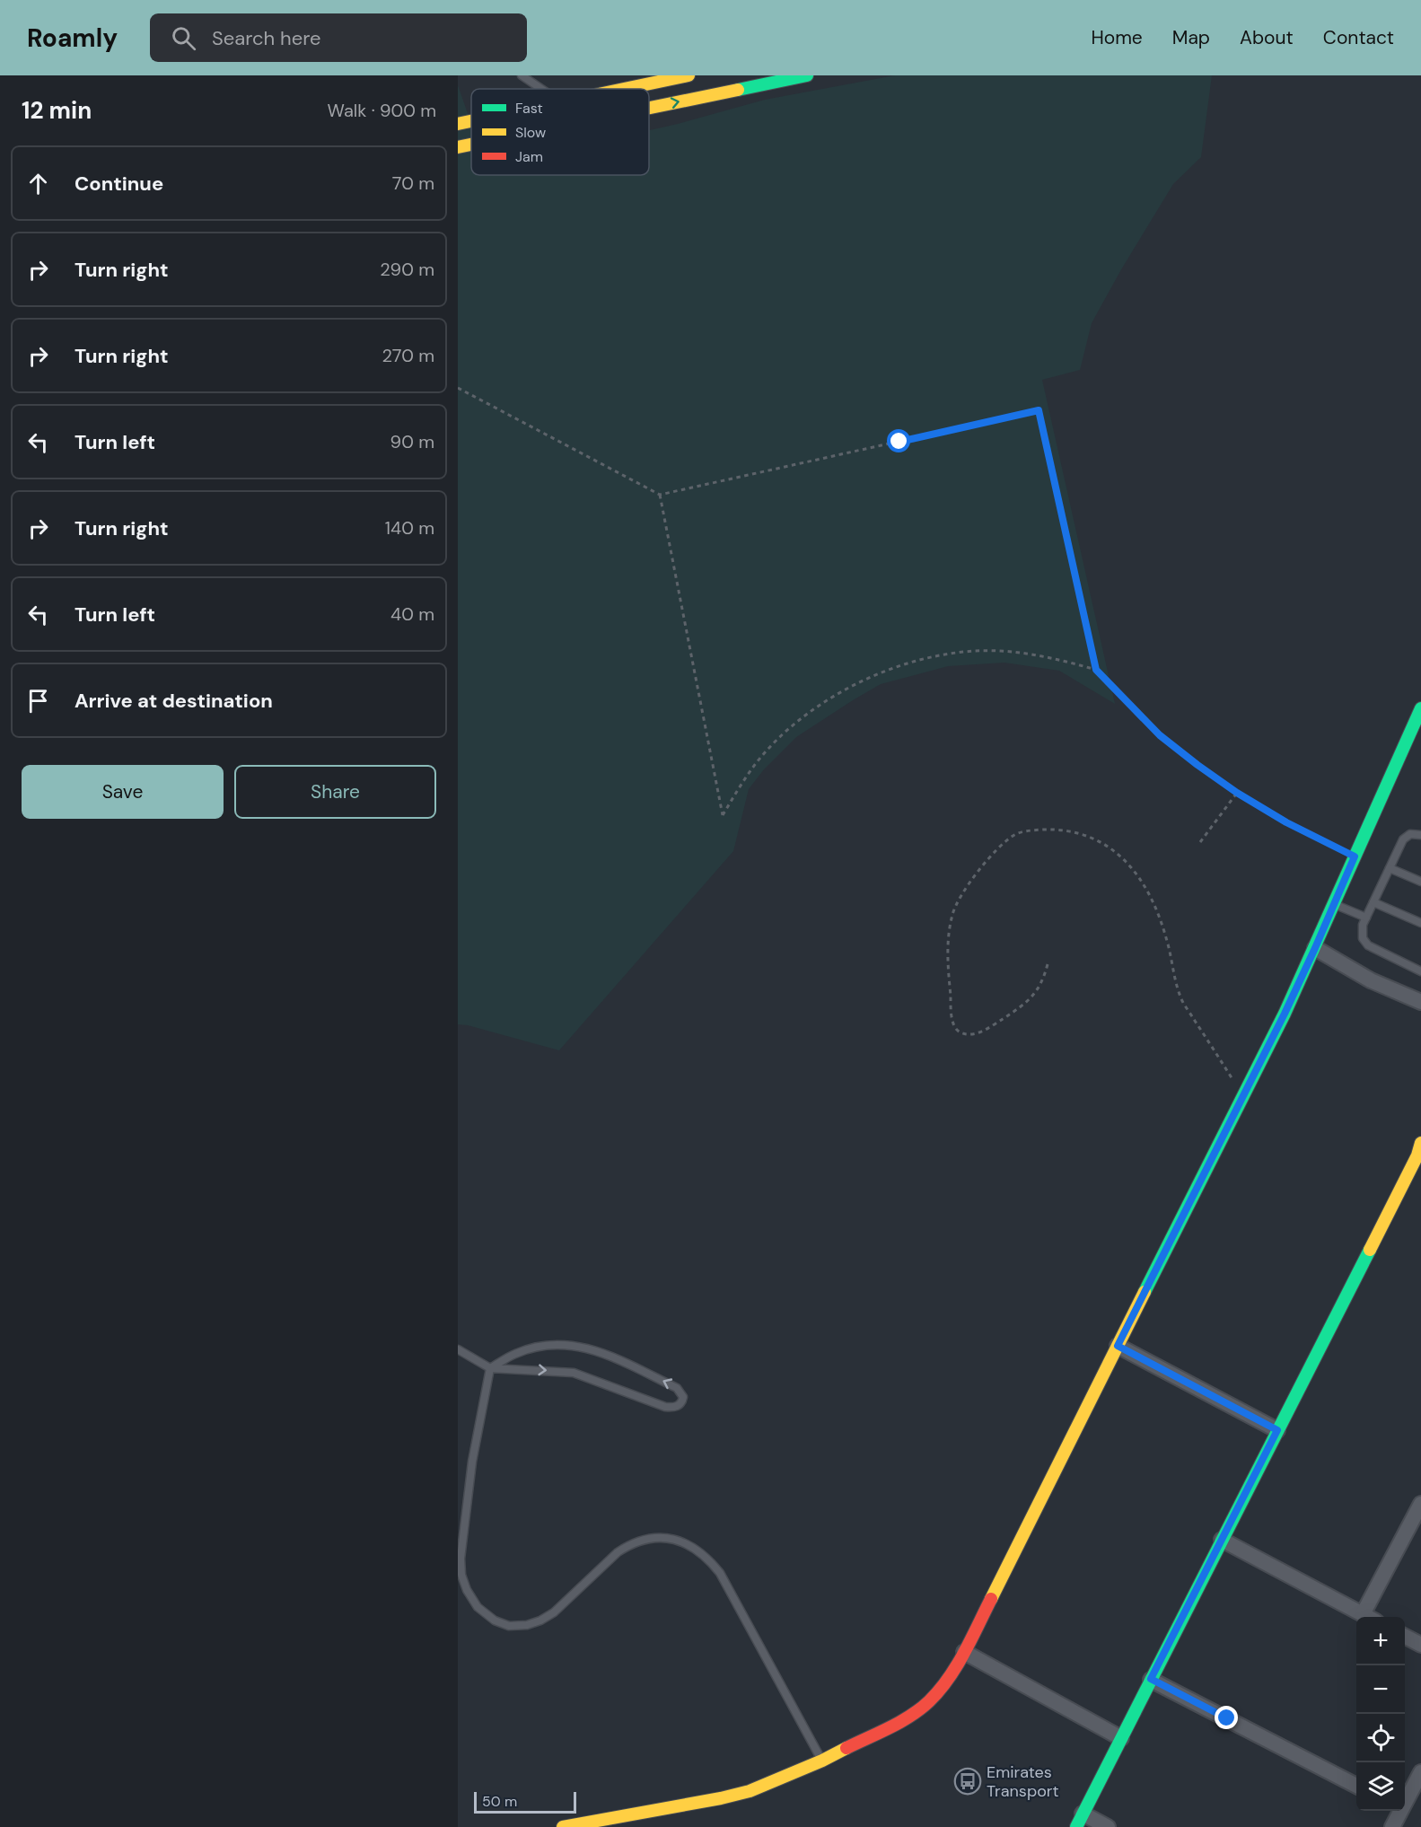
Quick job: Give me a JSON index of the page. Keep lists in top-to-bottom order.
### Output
{
  "places": {
    "bus stop": ["Emirates Transport"]
  },
  "legend": ["Fast", "Slow", "Jam"],
  "scale_bar": "50 m",
  "page": {
    "header": "Roamly",
    "search": "Search here",
    "nav": [
      "Home",
      "Map",
      "About",
      "Contact"
    ],
    "heading": ["12 min", "Walk · 900 m"],
    "list": [
      ["Continue", "70 m"],
      ["Turn right", "290 m"],
      ["Turn right", "270 m"],
      ["Turn left", "90 m"],
      ["Turn right", "140 m"],
      ["Turn left", "40 m"],
      "Arrive at destination"
    ],
    "buttons": ["Save", "Share"],
    "map_buttons": ["+", "−"],
    "scale": "50 m"
  }
}
